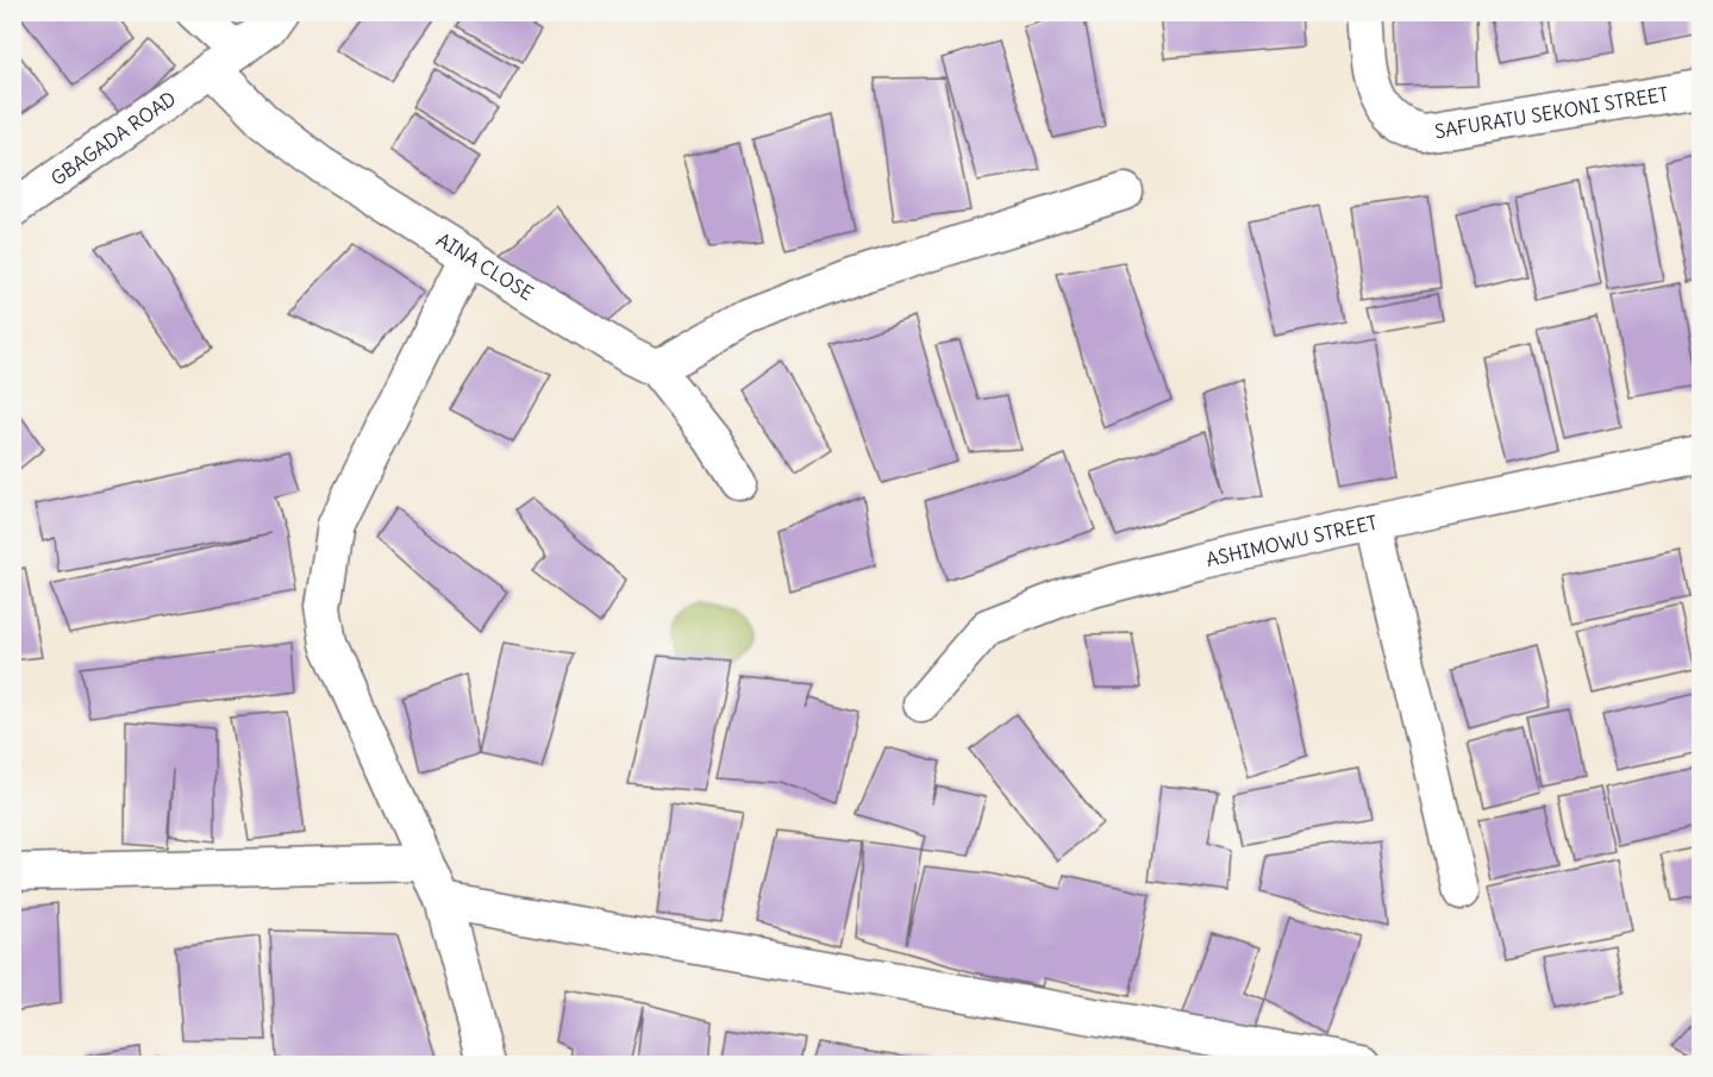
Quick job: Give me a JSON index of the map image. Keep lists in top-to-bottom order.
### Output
{
  "streets": {
    "street": [
      "SAFURATU SEKONI STREET",
      "GBAGADA ROAD",
      "AINA CLOSE",
      "ASHIMOWU STREET"
    ]
  },
  "crossings": [
    ["GBAGADA ROAD", "AINA CLOSE"]
  ]
}
